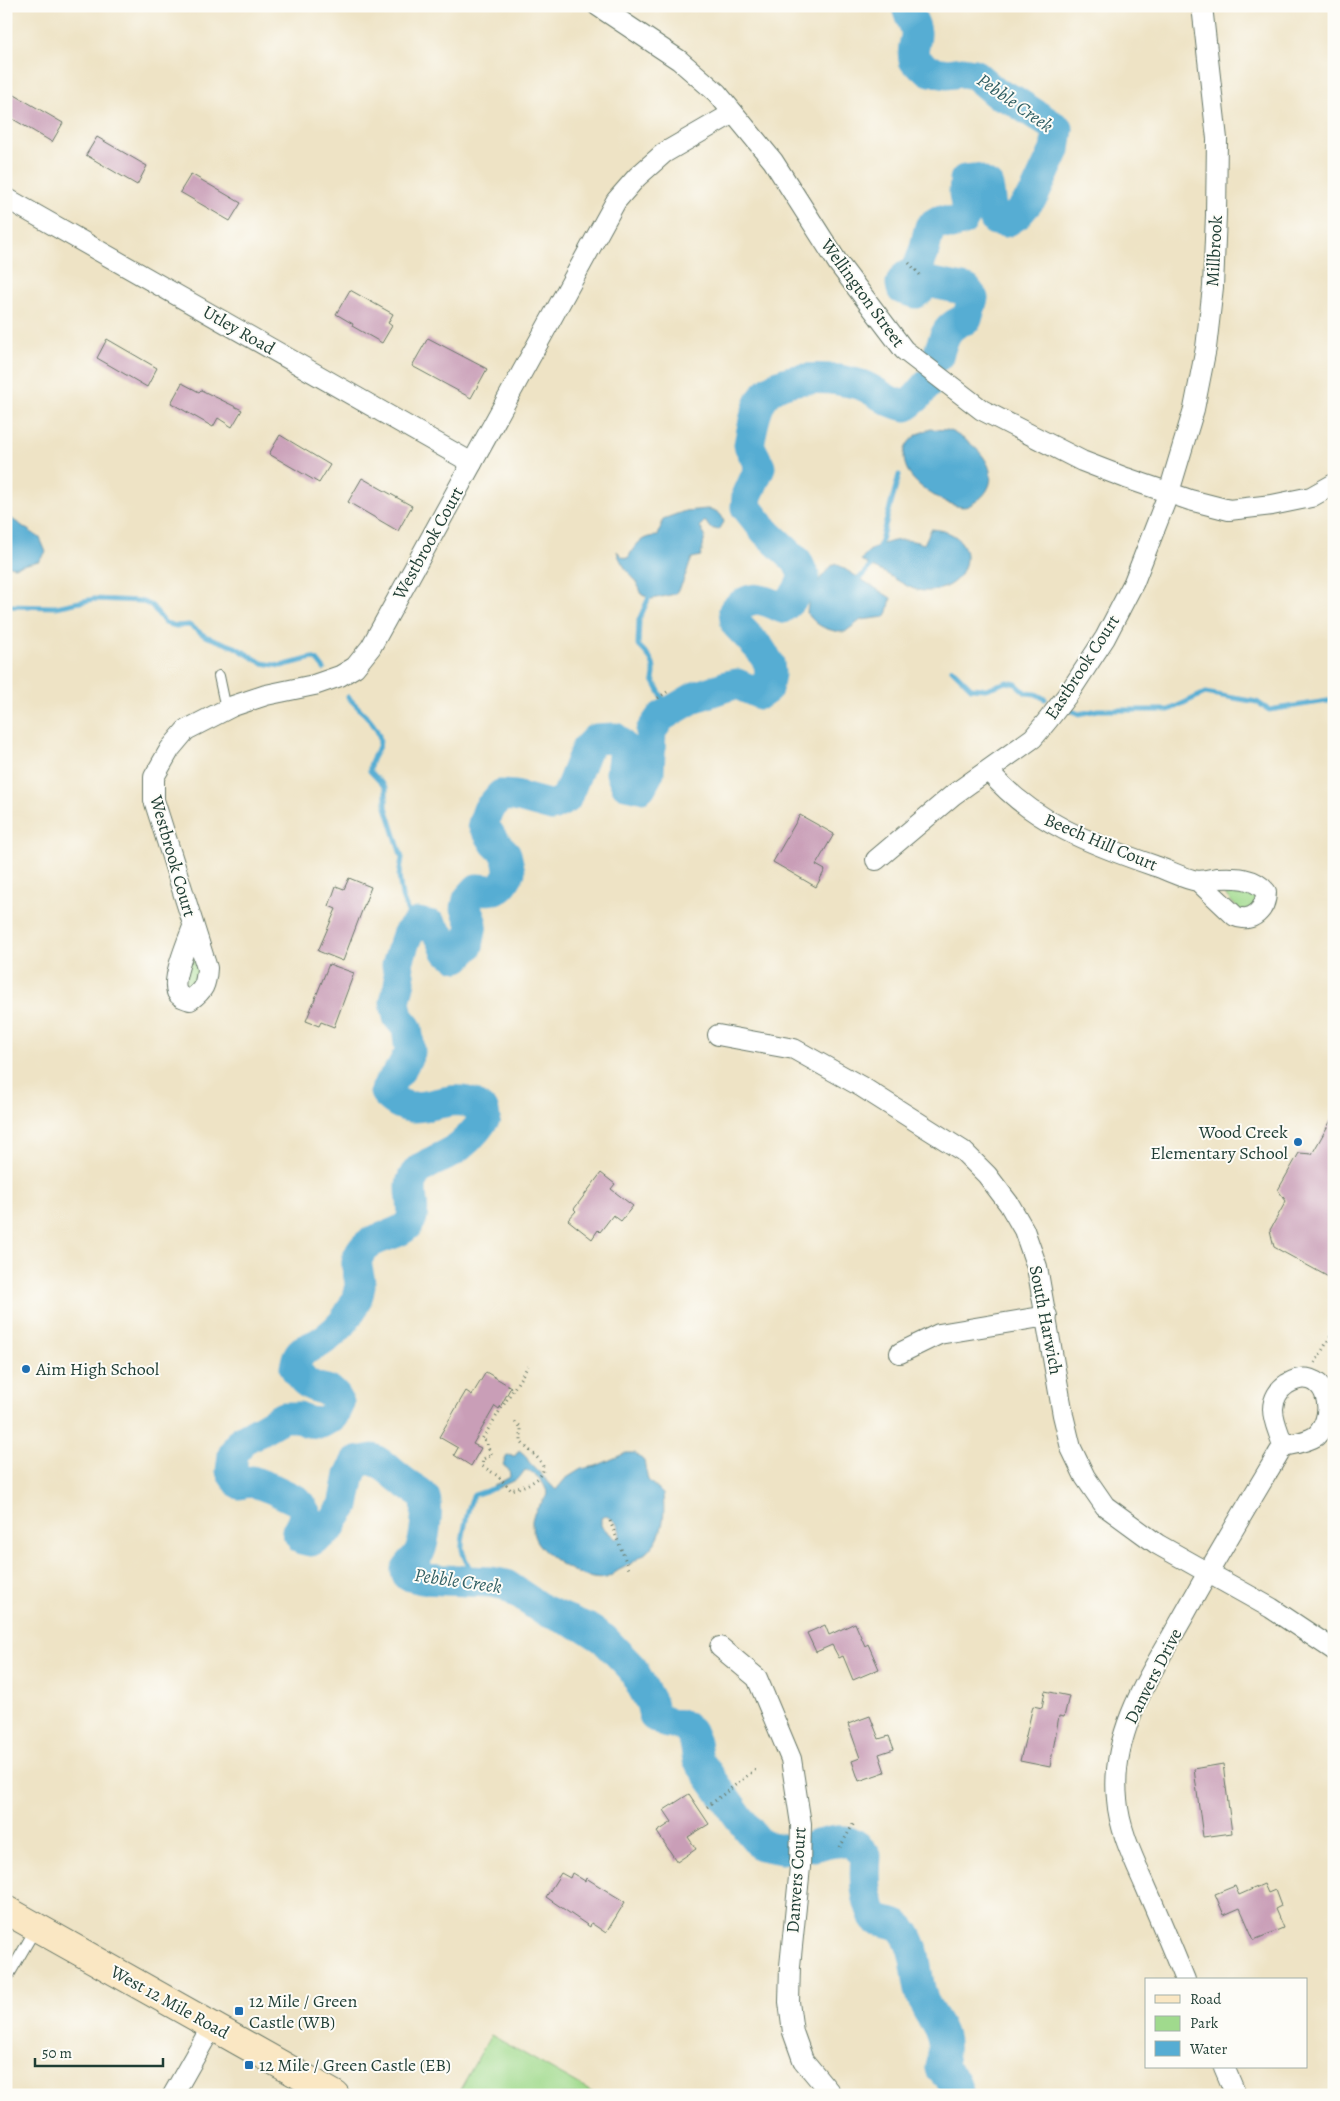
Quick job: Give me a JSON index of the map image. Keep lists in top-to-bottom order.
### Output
{
  "streets": {
    "main road": ["West 12 Mile Road"],
    "street": [
      "Millbrook",
      "Wellington Street",
      "Utley Road",
      "Westbrook Court",
      "Eastbrook Court",
      "Beech Hill Court",
      "South Harwich",
      "Danvers Drive",
      "Danvers Court"
    ]
  },
  "crossings": [
    ["Millbrook", "Wellington Street"],
    ["Millbrook", "Eastbrook Court"],
    ["Wellington Street", "Westbrook Court"],
    ["Wellington Street", "Eastbrook Court"],
    ["Utley Road", "Westbrook Court"],
    ["Eastbrook Court", "Beech Hill Court"],
    ["South Harwich", "Danvers Drive"]
  ],
  "water": ["Pebble Creek"],
  "places": {
    "other": ["Wood Creek Elementary School", "Aim High School"],
    "transit": ["12 Mile / Green Castle (WB)", "12 Mile / Green Castle (EB)"]
  },
  "legend": ["Road", "Park", "Water"],
  "scale_bar": "50 m"
}
